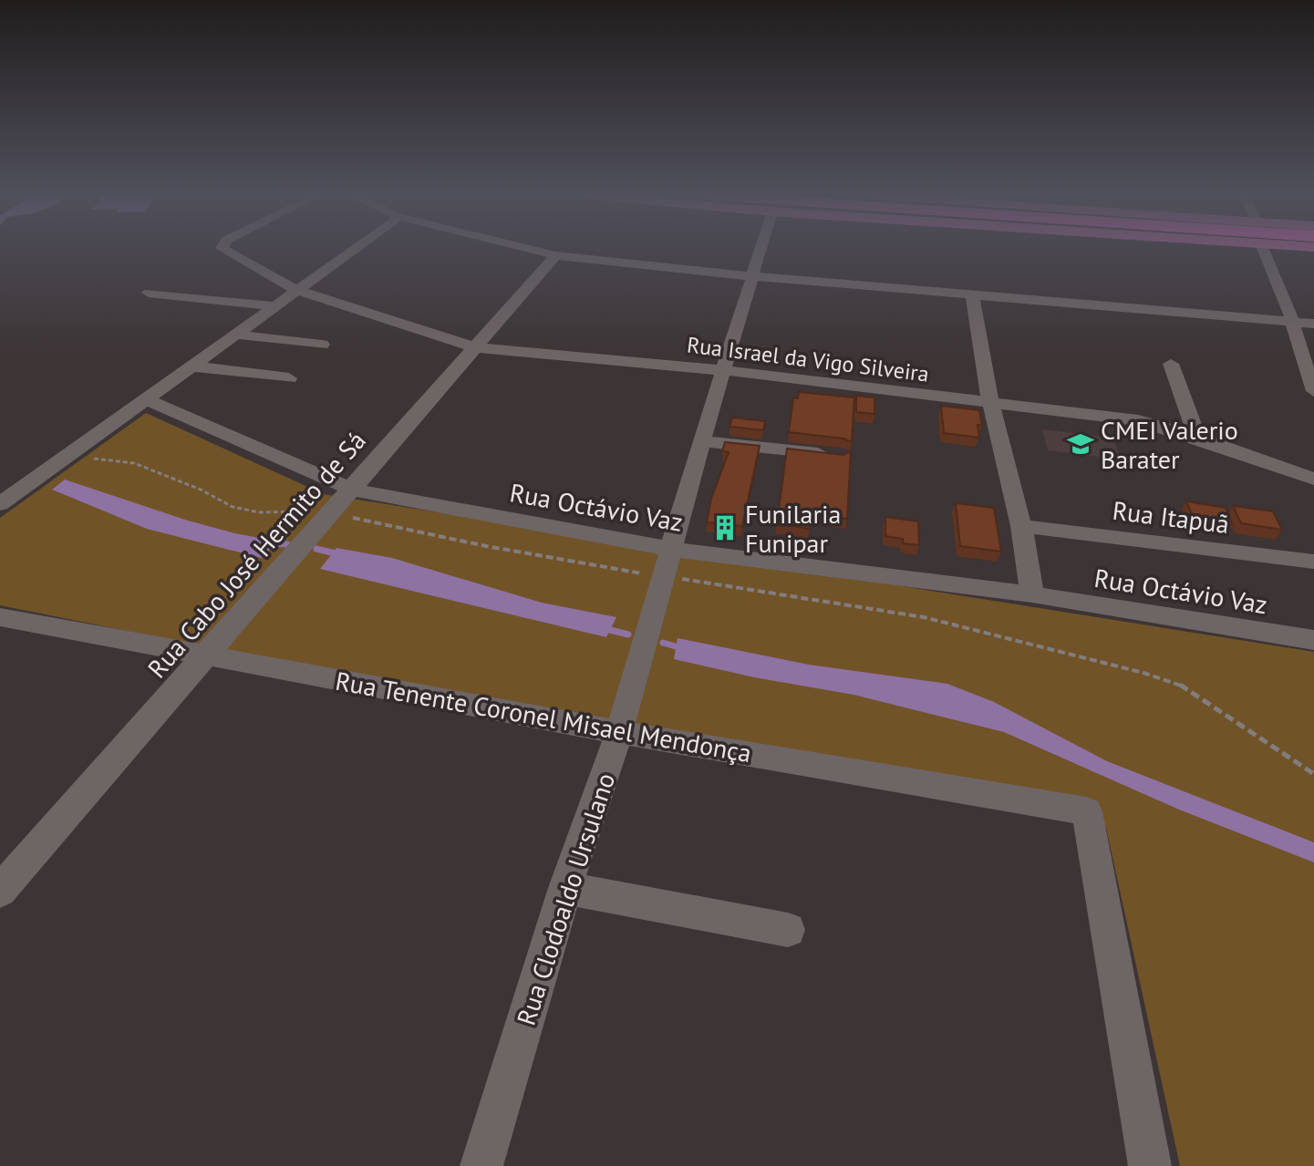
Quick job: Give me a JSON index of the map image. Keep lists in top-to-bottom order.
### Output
{
  "streets": {
    "street": [
      "Rua Israel da Vigo Silveira",
      "Rua Octávio Vaz",
      "Rua Itapuã",
      "Rua Cabo José Hermito de Sá",
      "Rua Tenente Coronel Misael Mendonça",
      "Rua Clodoaldo Ursulano"
    ]
  },
  "crossings": [
    ["Rua Israel da Vigo Silveira", "Rua Cabo José Hermito de Sá"],
    ["Rua Israel da Vigo Silveira", "Rua Clodoaldo Ursulano"],
    ["Rua Octávio Vaz", "Rua Cabo José Hermito de Sá"],
    ["Rua Octávio Vaz", "Rua Clodoaldo Ursulano"],
    ["Rua Cabo José Hermito de Sá", "Rua Tenente Coronel Misael Mendonça"],
    ["Rua Tenente Coronel Misael Mendonça", "Rua Clodoaldo Ursulano"]
  ],
  "places": {
    "school or university": ["CMEI Valerio Barater"],
    "building": ["Funilaria Funipar"]
  }
}
